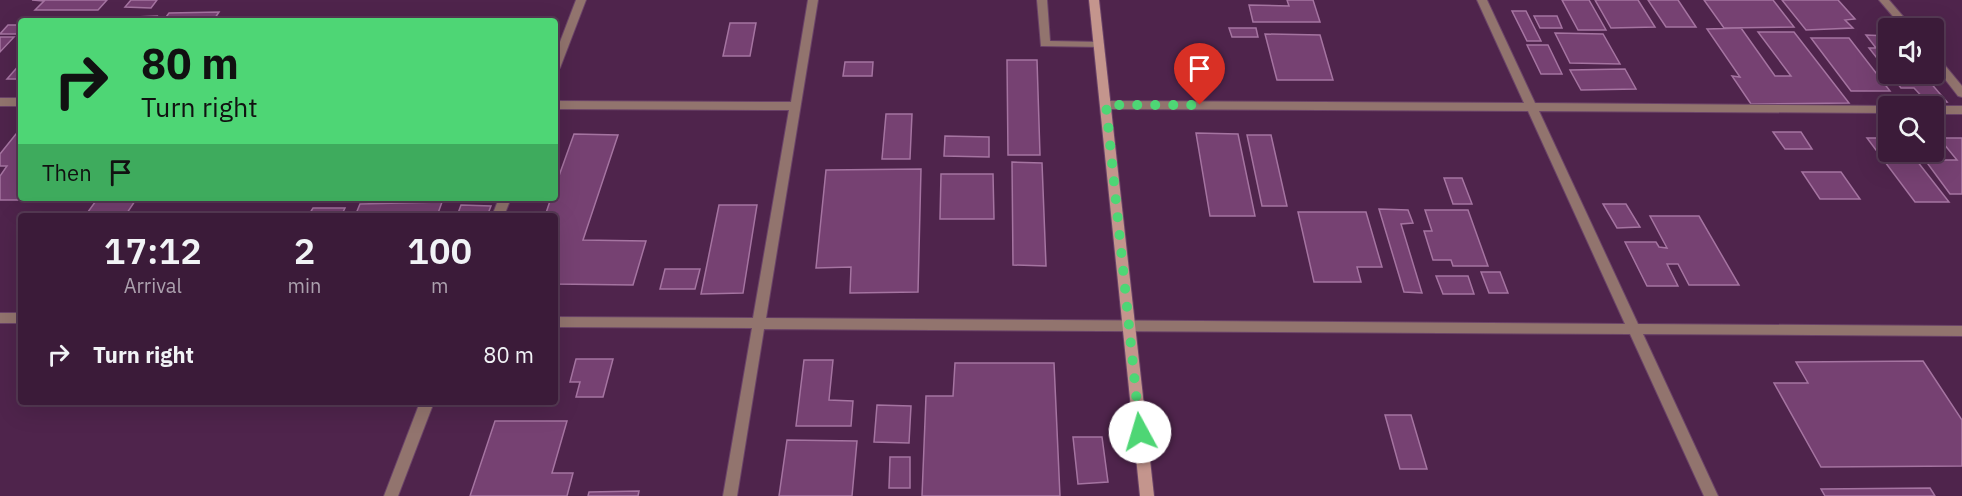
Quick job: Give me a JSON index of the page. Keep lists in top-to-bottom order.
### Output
{
  "page": {
    "turn": ["80 m", "Turn right"],
    "then": "Then",
    "eta": [
      "17:12",
      "Arrival",
      "2",
      "min",
      "100",
      "m"
    ],
    "list": [
      {
        "name": "Turn right",
        "value": "80 m"
      }
    ]
  }
}
